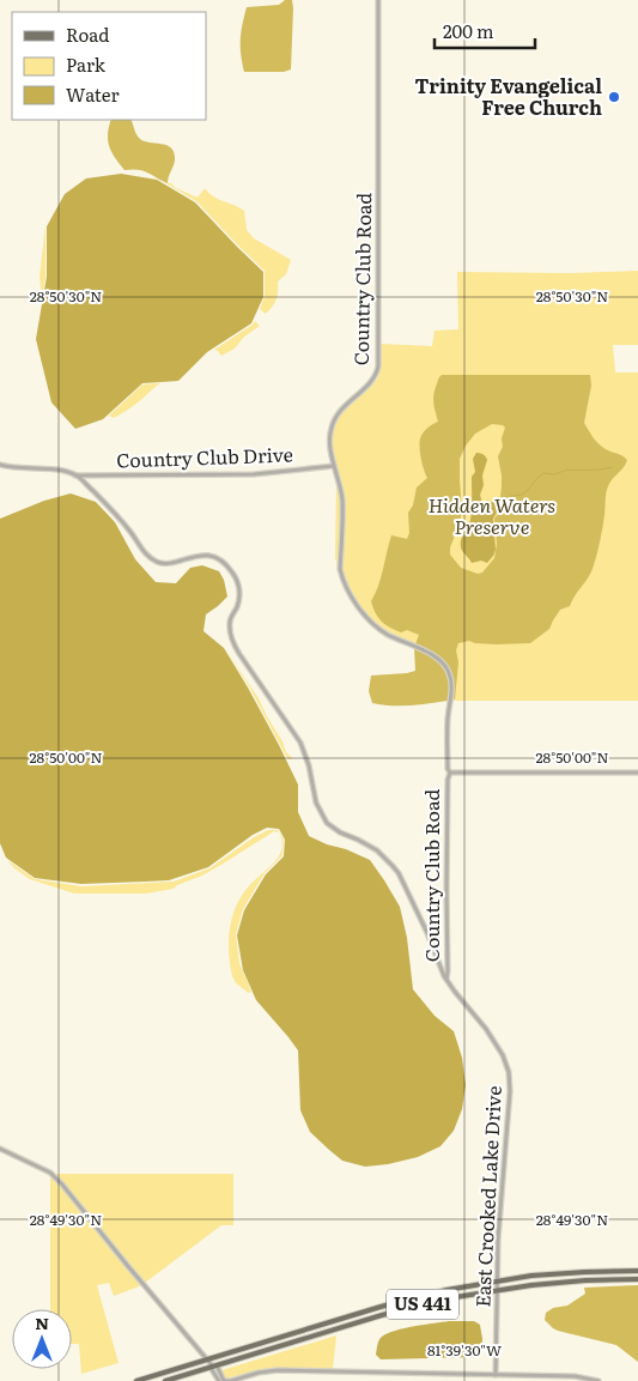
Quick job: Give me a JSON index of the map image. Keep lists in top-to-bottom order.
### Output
{
  "streets": {
    "main road": ["US 441"],
    "street": ["Country Club Road", "Country Club Drive", "East Crooked Lake Drive"]
  },
  "crossings": [
    ["Country Club Road", "Country Club Drive"],
    ["Country Club Road", "East Crooked Lake Drive"],
    ["Country Club Drive", "East Crooked Lake Drive"],
    ["East Crooked Lake Drive", "US 441"]
  ],
  "parks": ["Hidden Waters Preserve"],
  "places": ["Trinity Evangelical Free Church"],
  "legend": ["Road", "Park", "Water"],
  "scale_bar": "200 m",
  "north": "top",
  "coordinates": [
    "28°50'30\"N",
    "28°50'00\"N",
    "28°49'30\"N",
    "81°39'30\"W"
  ]
}
